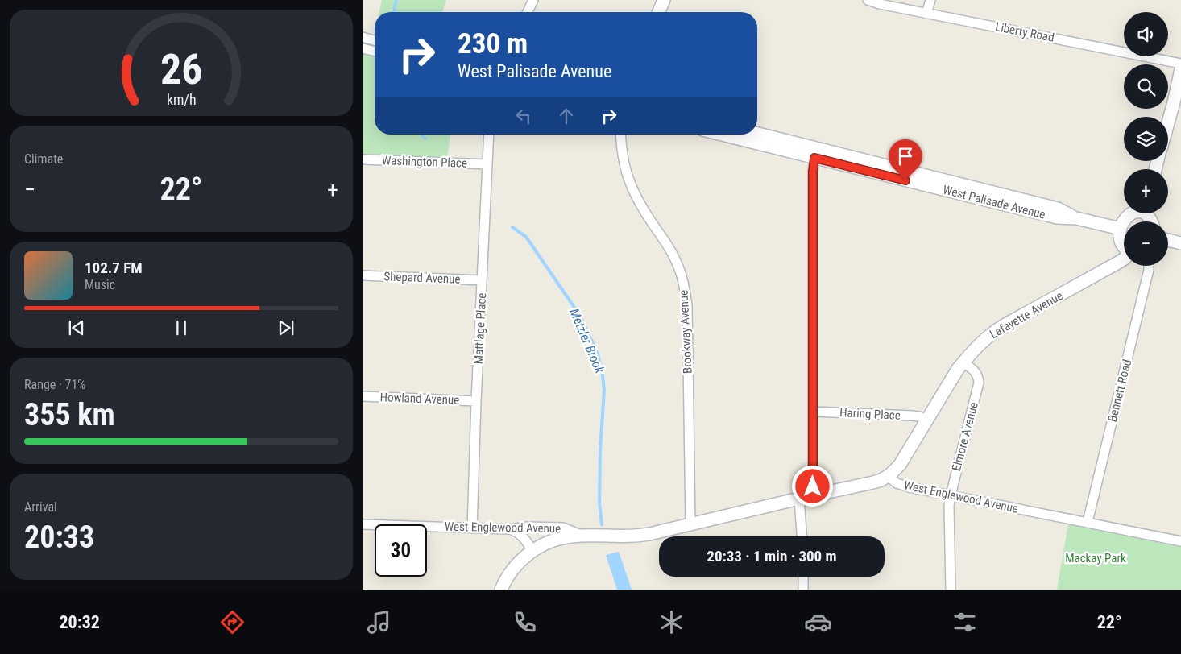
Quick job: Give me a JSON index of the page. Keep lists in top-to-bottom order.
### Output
{
  "streets": {
    "street": [
      "Liberty Road",
      "Washington Place",
      "West Palisade Avenue",
      "Shepard Avenue",
      "Lafayette Avenue",
      "Mattlage Place",
      "Brookway Avenue",
      "Bennett Road",
      "Howland Avenue",
      "Haring Place",
      "Elmore Avenue",
      "West Englewood Avenue"
    ]
  },
  "crossings": [
    ["Washington Place", "Mattlage Place"],
    ["Shepard Avenue", "Mattlage Place"],
    ["Lafayette Avenue", "Haring Place"],
    ["Lafayette Avenue", "Elmore Avenue"],
    ["Lafayette Avenue", "West Englewood Avenue"],
    ["Mattlage Place", "Howland Avenue"],
    ["Mattlage Place", "West Englewood Avenue"],
    ["Brookway Avenue", "West Englewood Avenue"],
    ["Bennett Road", "West Englewood Avenue"],
    ["Elmore Avenue", "West Englewood Avenue"]
  ],
  "water": ["Metzler Brook"],
  "parks": ["Mackay Park"],
  "page": {
    "map_buttons": ["+", "−"],
    "turn": ["230 m", "West Palisade Avenue"],
    "tile": [
      "Climate",
      ["Range · 71%", "355 km"],
      ["Arrival", "20:33"]
    ],
    "heat": ["−", "22°", "+"],
    "song": ["102.7 FM", "Music"],
    "limit": "30",
    "trip": "20:33 · 1 min · 300 m",
    "tabs": ["20:32", "22°"],
    "gauge": ["26", "km/h"]
  }
}
